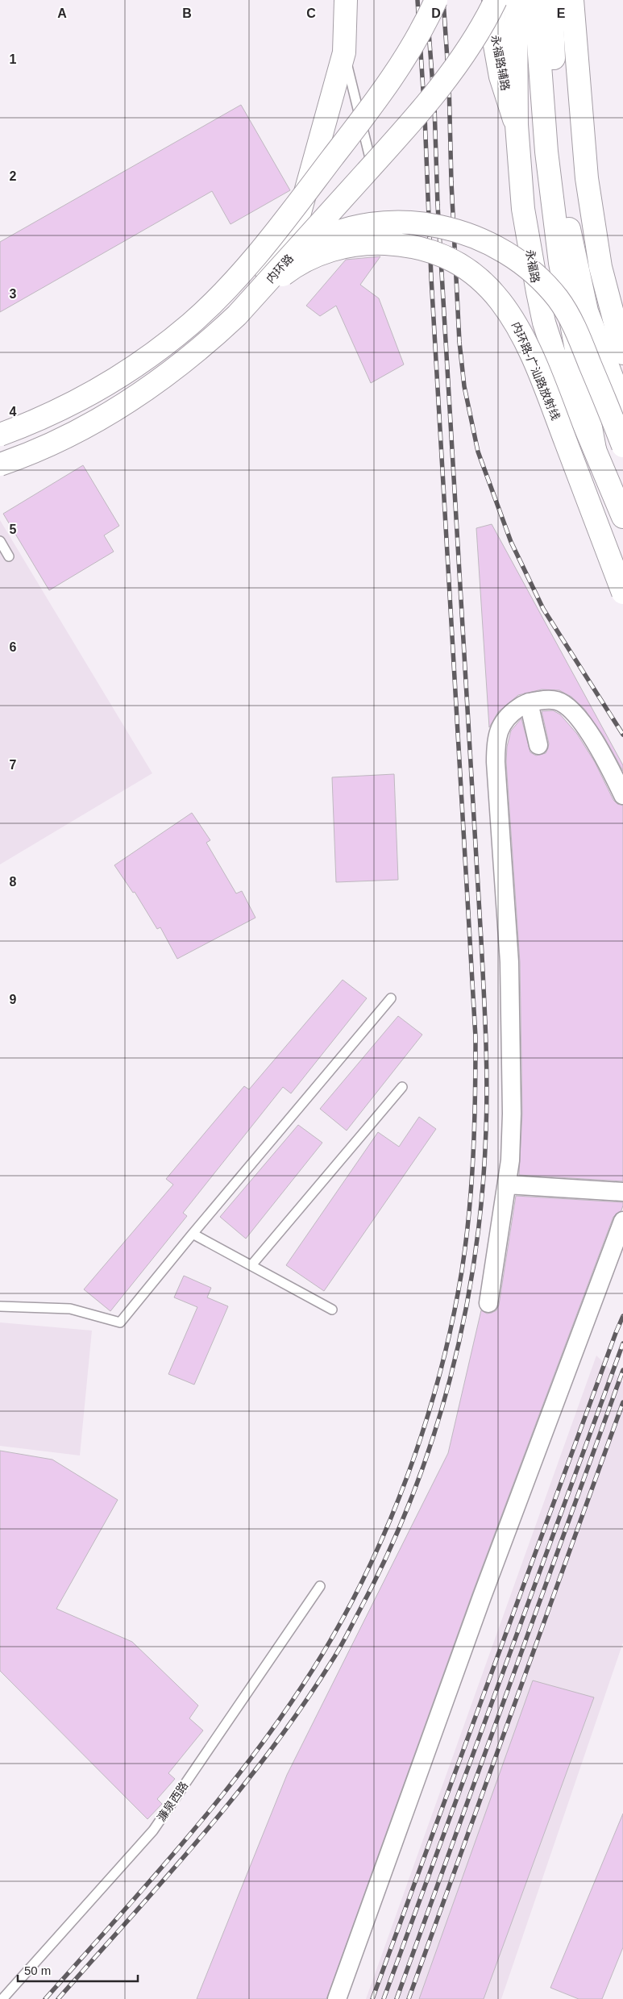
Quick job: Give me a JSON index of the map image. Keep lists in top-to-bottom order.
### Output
{
  "streets": {
    "main road": [
      "永福路辅路",
      "永福路",
      "内环路",
      "内环路-广汕路放射线"
    ],
    "lane": ["濂泉西路"]
  },
  "crossings": [
    ["永福路辅路", "永福路"],
    ["永福路辅路", "内环路"],
    ["内环路", "内环路-广汕路放射线"]
  ],
  "scale_bar": "50 m",
  "grid": {
    "columns": [
      "A",
      "B",
      "C",
      "D",
      "E"
    ],
    "rows": [
      "1",
      "2",
      "3",
      "4",
      "5",
      "6",
      "7",
      "8",
      "9"
    ]
  }
}
